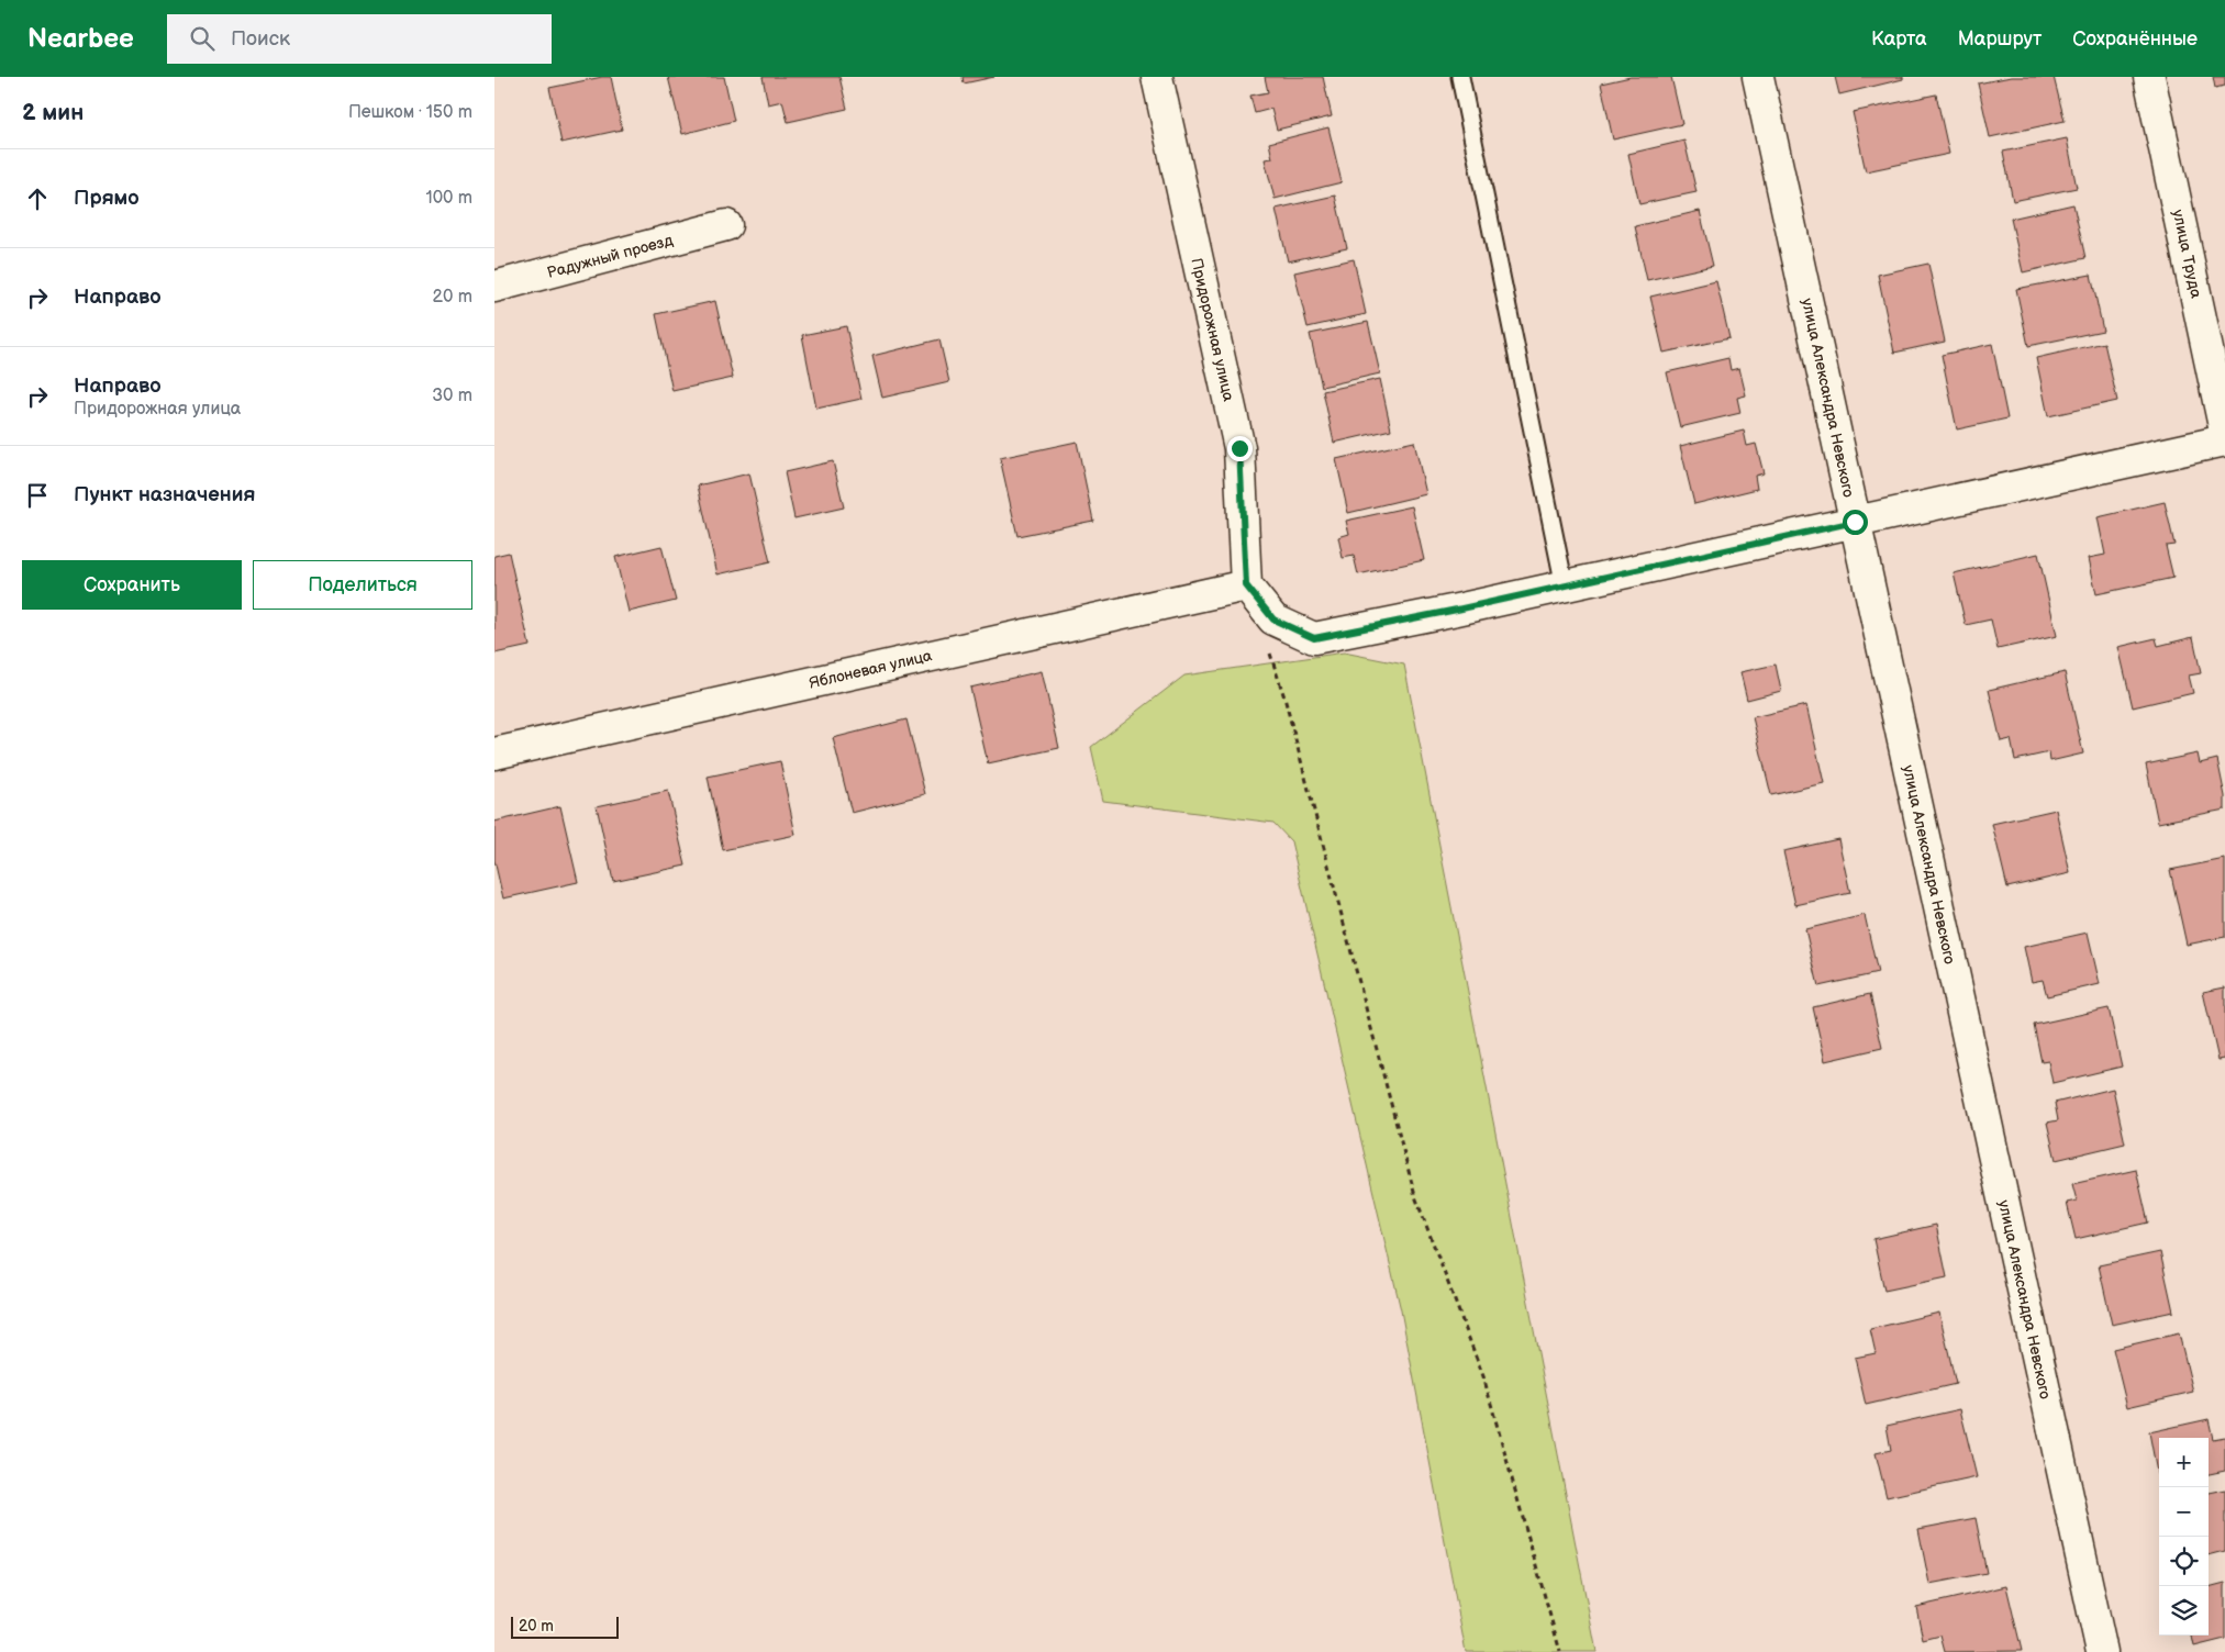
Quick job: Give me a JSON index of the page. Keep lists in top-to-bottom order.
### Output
{
  "streets": {
    "street": [
      "улица Труда",
      "Радужный проезд",
      "Придорожная улица",
      "улица Александра Невского",
      "Яблоневая улица"
    ]
  },
  "crossings": [
    ["Придорожная улица", "Яблоневая улица"]
  ],
  "scale_bar": "20 m",
  "page": {
    "header": "Nearbee",
    "search": "Поиск",
    "nav": ["Карта", "Маршрут", "Сохранённые"],
    "heading": ["2 мин", "Пешком · 150 m"],
    "list": [
      ["Прямо", "100 m"],
      ["Направо", "20 m"],
      ["Направо", "Придорожная улица", "30 m"],
      "Пункт назначения"
    ],
    "buttons": ["Сохранить", "Поделиться"],
    "map_buttons": ["+", "−"],
    "scale": "20 m"
  }
}
